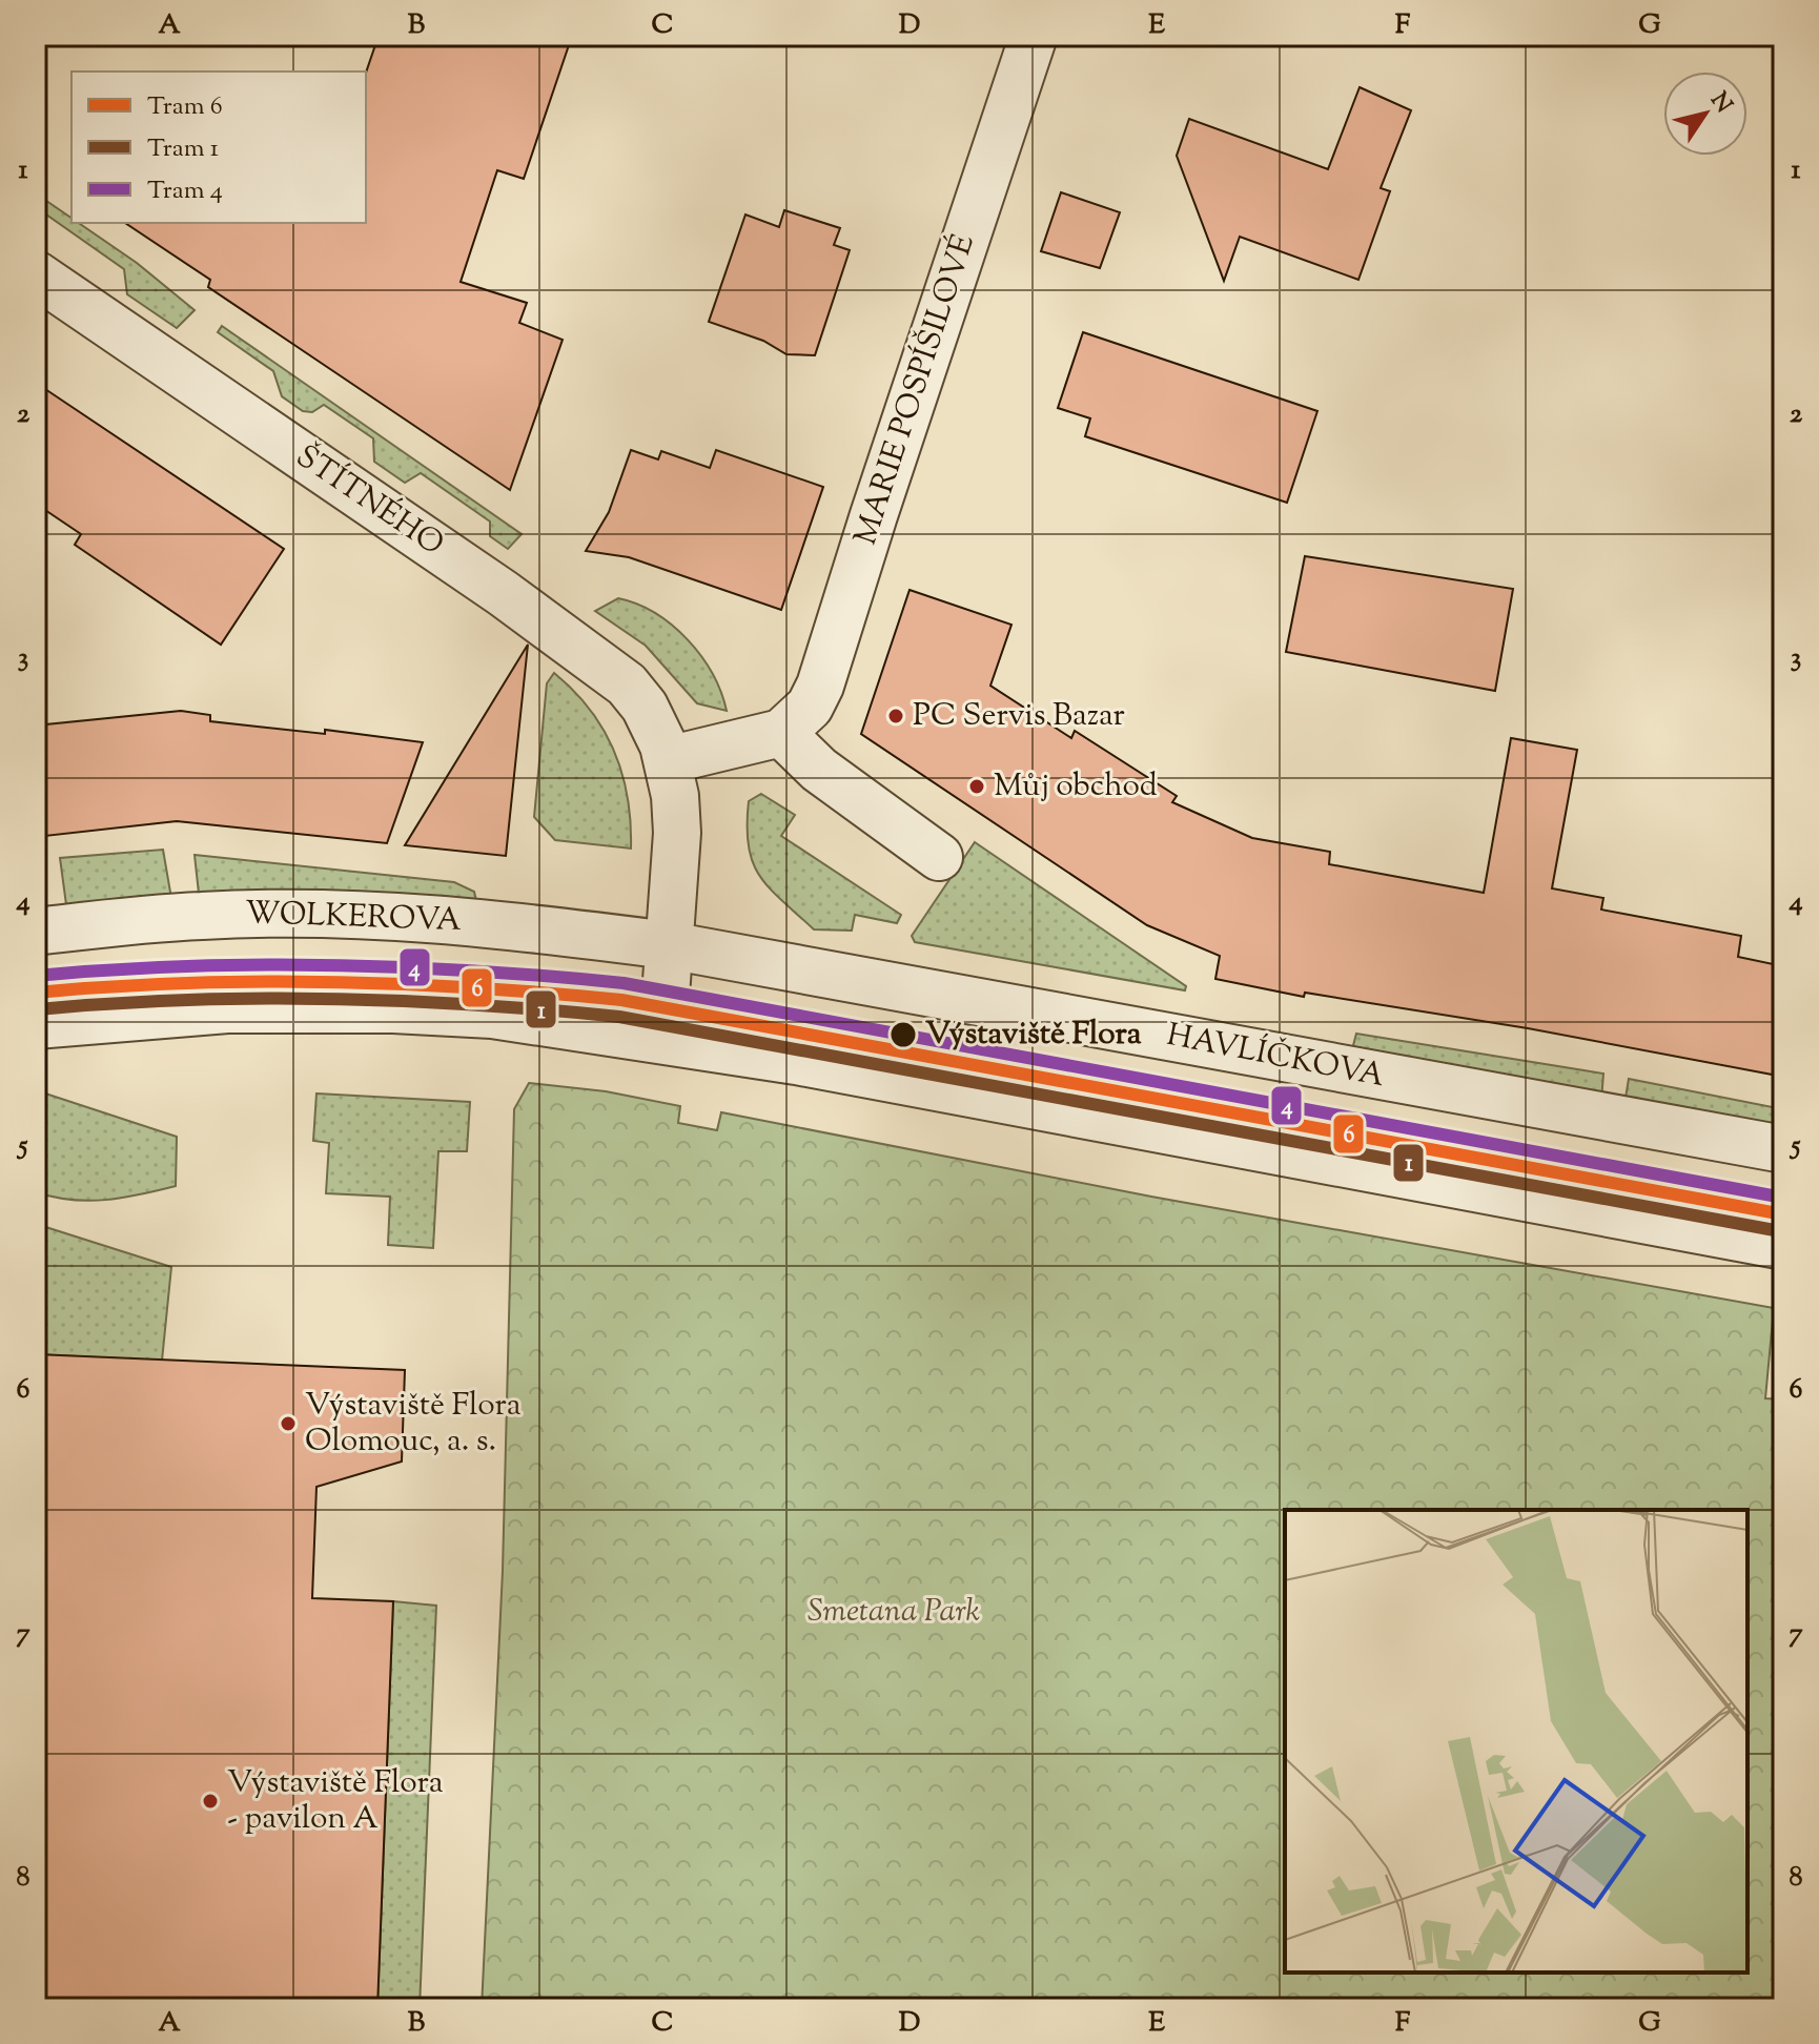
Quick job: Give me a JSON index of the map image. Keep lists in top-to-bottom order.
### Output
{
  "streets": {
    "street": [
      "MARIE POSPÍŠILOVÉ",
      "ŠTÍTNÉHO",
      "WOLKEROVA",
      "HAVLÍČKOVA"
    ]
  },
  "crossings": [
    ["ŠTÍTNÉHO", "WOLKEROVA"],
    ["ŠTÍTNÉHO", "HAVLÍČKOVA"],
    ["WOLKEROVA", "HAVLÍČKOVA"]
  ],
  "parks": ["Smetana Park"],
  "places": [
    "PC Servis Bazar",
    "Můj obchod",
    "Výstaviště Flora",
    "Výstaviště Flora Olomouc, a. s.",
    "Výstaviště Flora - pavilon A"
  ],
  "lines": ["tram line 4", "tram line 6", "tram line 1"],
  "legend": ["Tram 6", "Tram 1", "Tram 4"],
  "north": "top right",
  "grid": {
    "columns": [
      "A",
      "B",
      "C",
      "D",
      "E",
      "F",
      "G"
    ],
    "rows": [
      "1",
      "2",
      "3",
      "4",
      "5",
      "6",
      "7",
      "8"
    ]
  }
}
